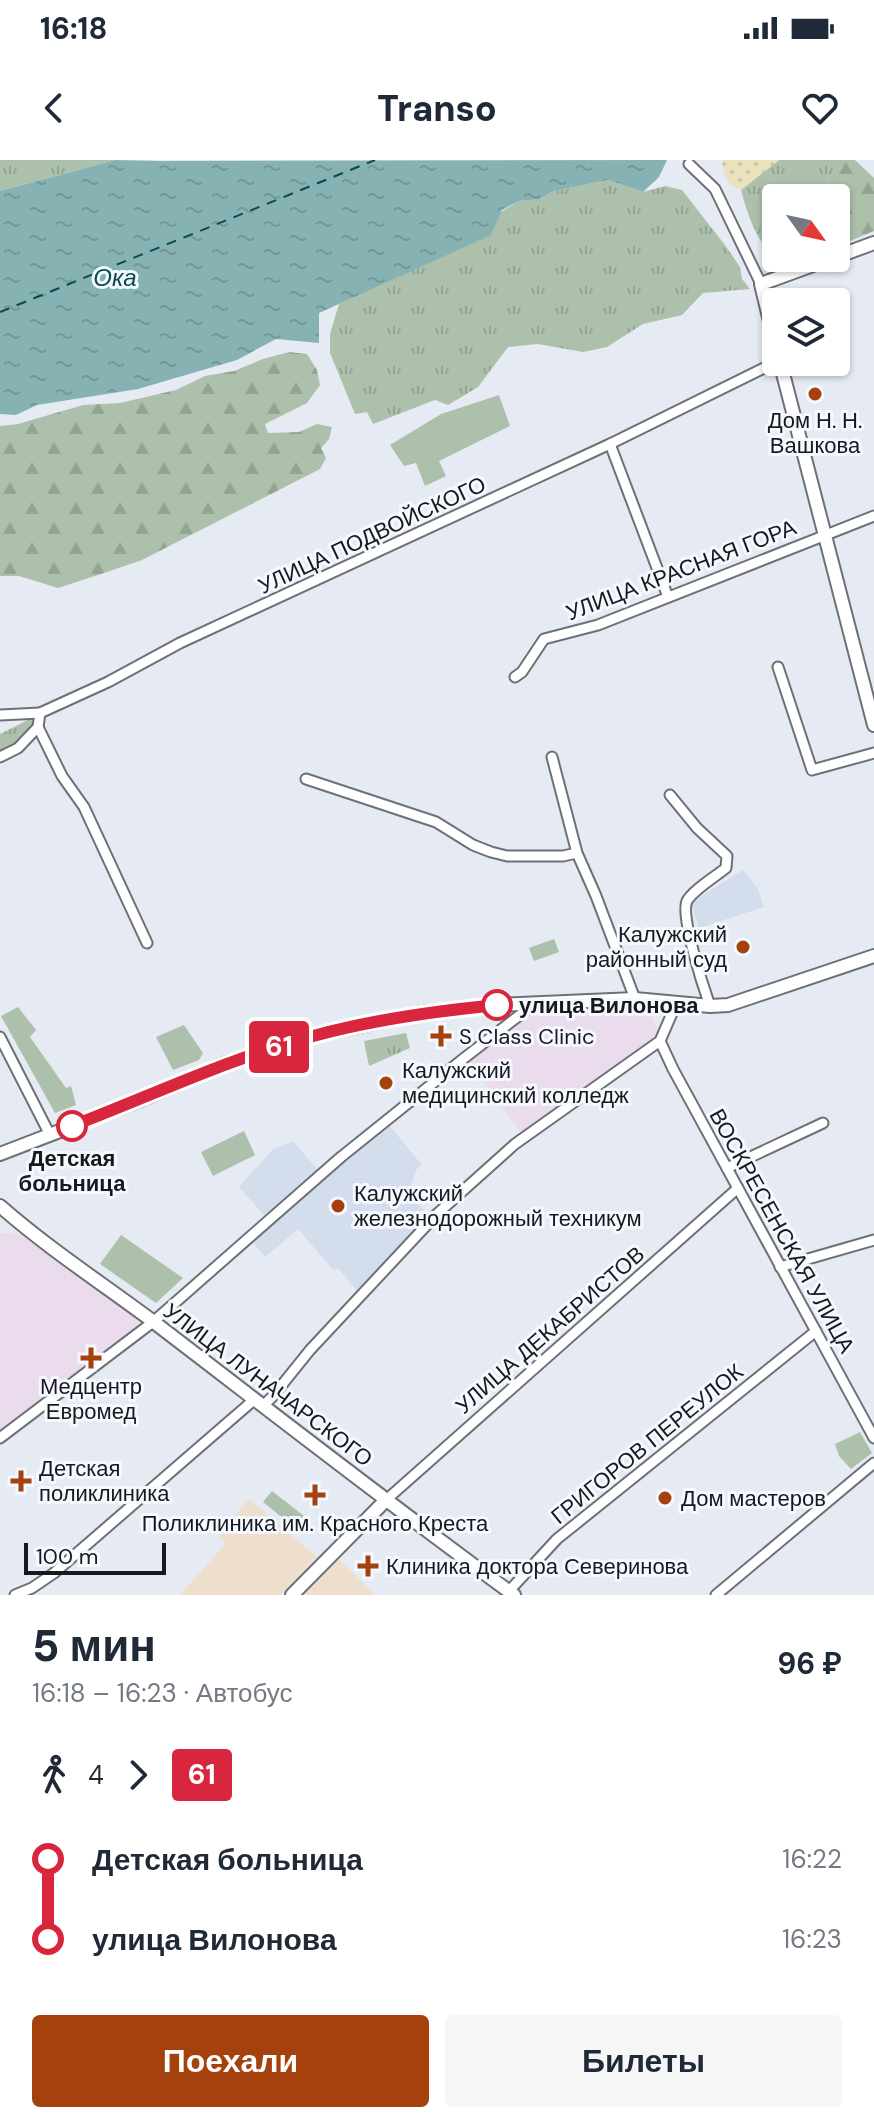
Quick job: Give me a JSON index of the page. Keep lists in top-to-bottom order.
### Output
{
  "streets": {
    "main road": ["УЛИЦА ЛУНАЧАРСКОГО"],
    "street": [
      "УЛИЦА ПОДВОЙСКОГО",
      "УЛИЦА КРАСНАЯ ГОРА",
      "ВОСКРЕСЕНСКАЯ УЛИЦА",
      "УЛИЦА ДЕКАБРИСТОВ",
      "ГРИГОРОВ ПЕРЕУЛОК"
    ]
  },
  "crossings": [
    ["ВОСКРЕСЕНСКАЯ УЛИЦА", "УЛИЦА ДЕКАБРИСТОВ"],
    ["ВОСКРЕСЕНСКАЯ УЛИЦА", "ГРИГОРОВ ПЕРЕУЛОК"],
    ["УЛИЦА ДЕКАБРИСТОВ", "УЛИЦА ЛУНАЧАРСКОГО"],
    ["УЛИЦА ЛУНАЧАРСКОГО", "ГРИГОРОВ ПЕРЕУЛОК"]
  ],
  "water": ["Ока"],
  "places": {
    "other": [
      "Дом Н. Н. Вашкова",
      "Калужский районный суд",
      "улица Вилонова",
      "Калужский медицинский колледж",
      "Детская больница",
      "Калужский железнодорожный техникум",
      "Дом мастеров"
    ],
    "health": [
      "S Class Clinic",
      "Медцентр Евромед",
      "Детская поликлиника",
      "Поликлиника им. Красного Креста",
      "Клиника доктора Северинова"
    ]
  },
  "lines": ["bus line 61"],
  "scale_bar": "100 m",
  "north": "bottom right",
  "page": {
    "status": "16:18",
    "header": "Transo",
    "on_map": "61",
    "scale": "100 m",
    "heading": ["5 мин", "16:18 – 16:23 · Автобус", "96 ₽"],
    "legs": ["4", "61"],
    "list": [
      {
        "name": "Детская больница",
        "value": "16:22"
      },
      {
        "name": "улица Вилонова",
        "value": "16:23"
      }
    ],
    "buttons": ["Поехали", "Билеты"]
  }
}
